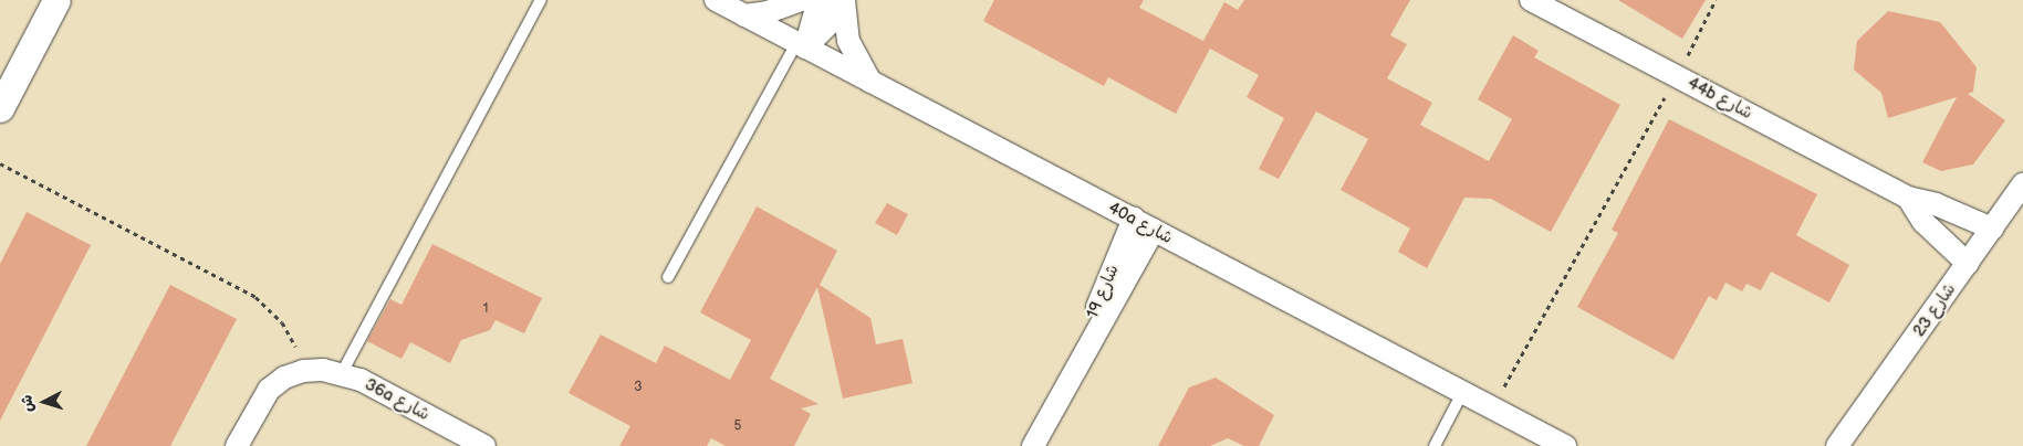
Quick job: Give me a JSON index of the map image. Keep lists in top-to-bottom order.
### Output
{
  "streets": {
    "street": [
      "44b شارع",
      "40a شارع",
      "شارع 19",
      "شارع 23",
      "36a شارع"
    ]
  },
  "crossings": [
    ["44b شارع", "شارع 23"],
    ["40a شارع", "شارع 19"]
  ],
  "house_numbers": ["1", "3", "5"],
  "north": "left"
}
